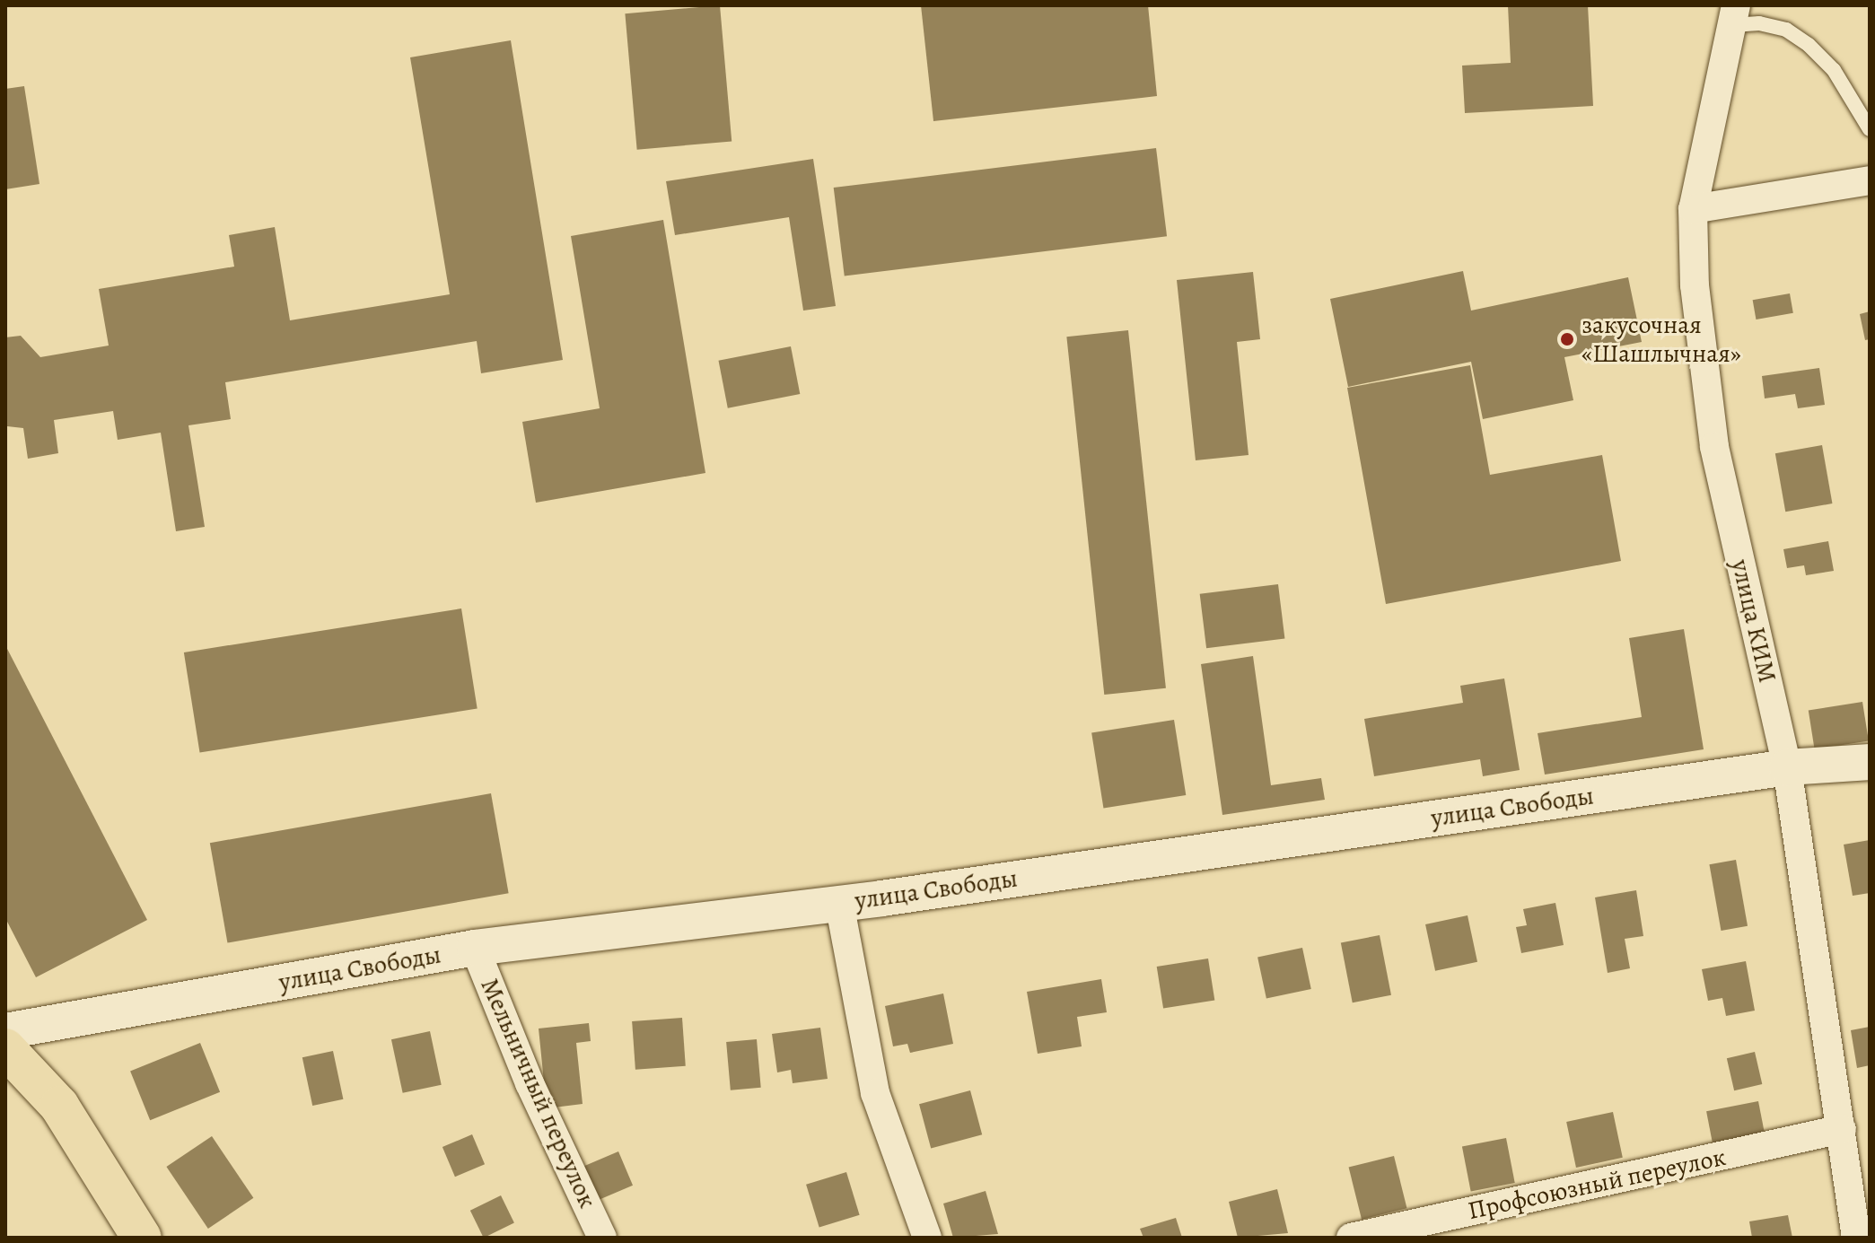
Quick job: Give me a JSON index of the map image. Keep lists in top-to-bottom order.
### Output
{
  "streets": {
    "street": [
      "улица КИМ",
      "улица Свободы",
      "Мельничный переулок",
      "Профсоюзный переулок"
    ]
  },
  "crossings": [
    ["улица КИМ", "улица Свободы"],
    ["улица КИМ", "Профсоюзный переулок"],
    ["улица Свободы", "Мельничный переулок"]
  ],
  "places": ["закусочная «Шашлычная»"]
}
